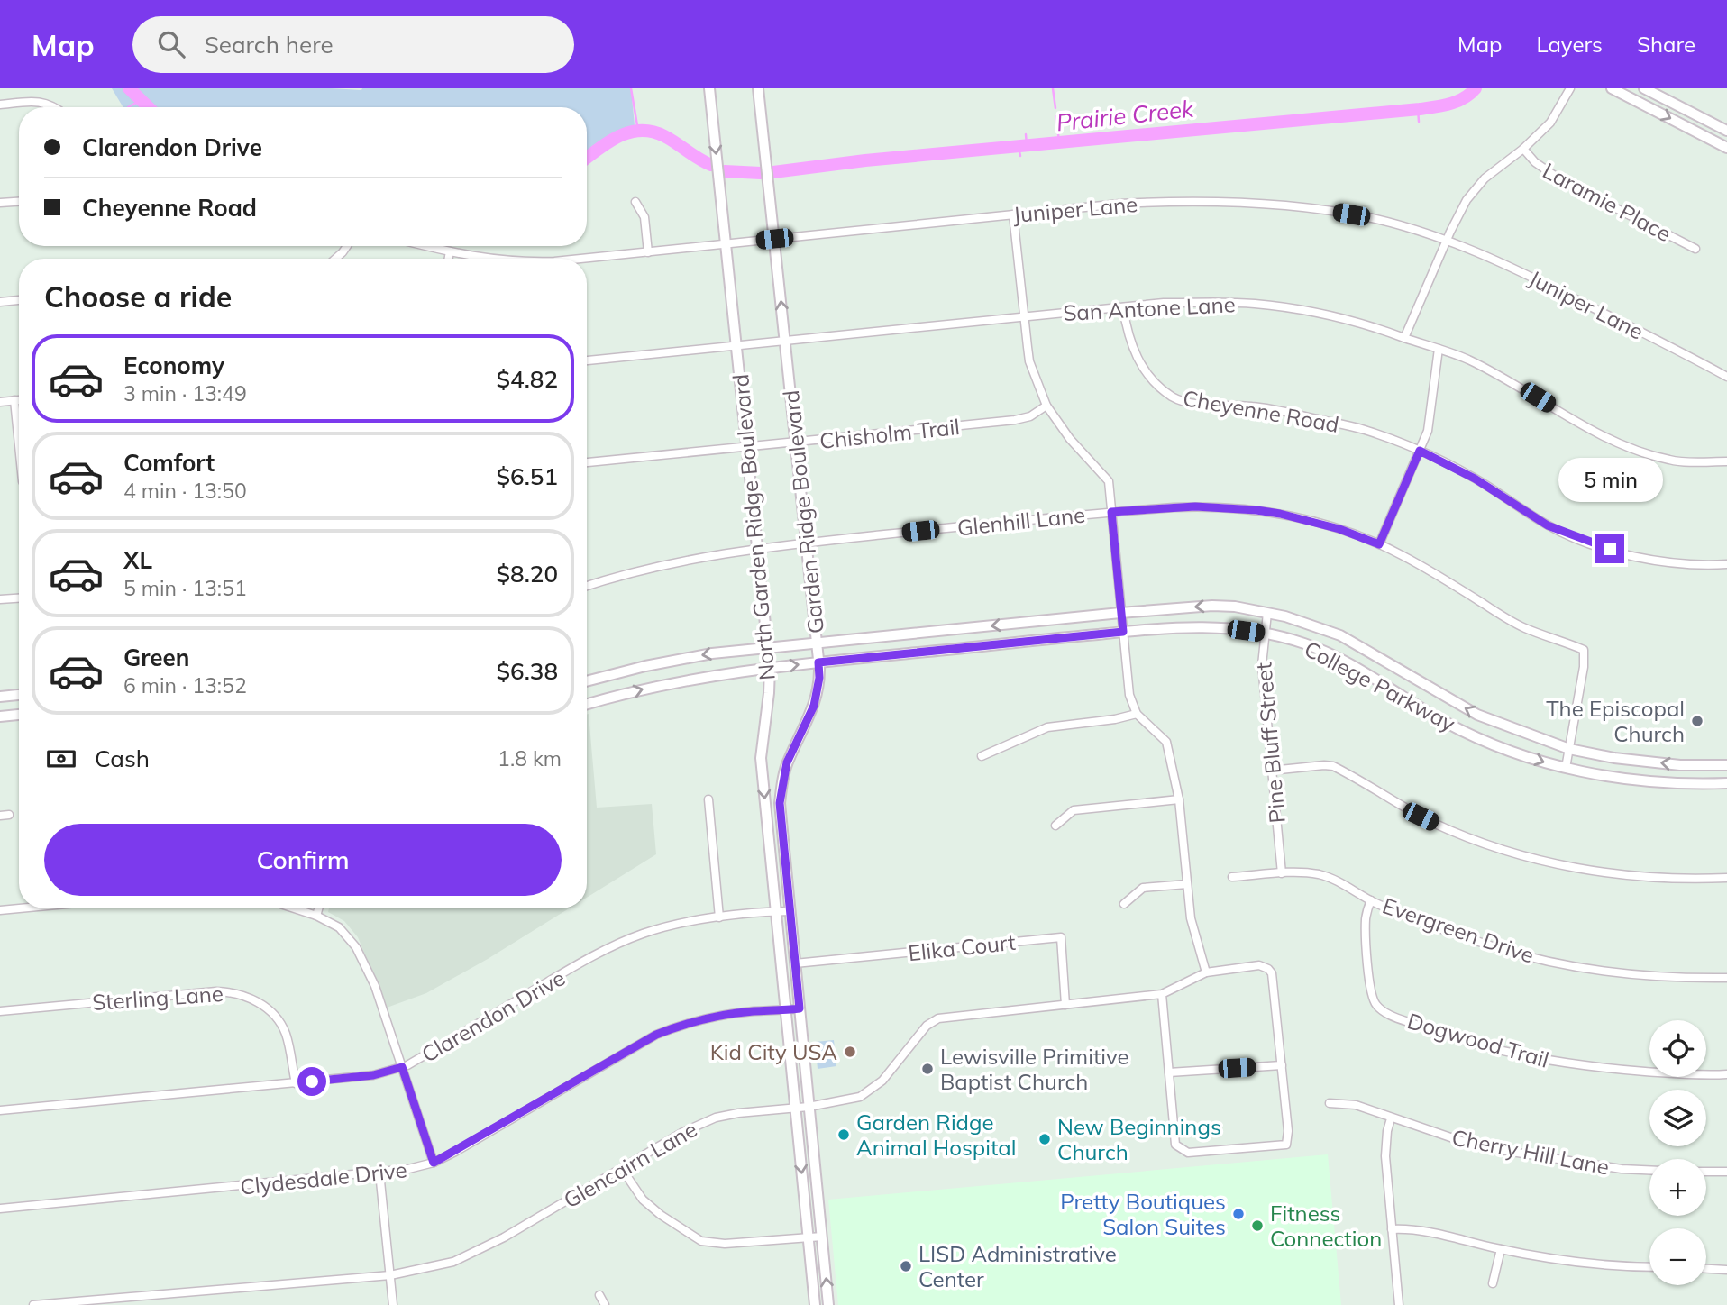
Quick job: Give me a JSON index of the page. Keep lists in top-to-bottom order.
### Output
{
  "streets": {
    "main road": ["Garden Ridge Boulevard", "North Garden Ridge Boulevard", "College Parkway"],
    "street": [
      "Laramie Place",
      "Juniper Lane",
      "San Antone Lane",
      "Cheyenne Road",
      "Chisholm Trail",
      "Glenhill Lane",
      "Pine Bluff Street",
      "Evergreen Drive",
      "Elika Court",
      "Sterling Lane",
      "Clarendon Drive",
      "Dogwood Trail",
      "Cherry Hill Lane",
      "Glencairn Lane",
      "Clydesdale Drive"
    ]
  },
  "crossings": [
    ["Juniper Lane", "Garden Ridge Boulevard"],
    ["Juniper Lane", "North Garden Ridge Boulevard"],
    ["San Antone Lane", "Cheyenne Road"],
    ["San Antone Lane", "Garden Ridge Boulevard"],
    ["San Antone Lane", "North Garden Ridge Boulevard"],
    ["Chisholm Trail", "Garden Ridge Boulevard"],
    ["Chisholm Trail", "North Garden Ridge Boulevard"],
    ["Garden Ridge Boulevard", "Glenhill Lane"],
    ["Garden Ridge Boulevard", "College Parkway"],
    ["Garden Ridge Boulevard", "Elika Court"],
    ["Garden Ridge Boulevard", "Clarendon Drive"],
    ["Garden Ridge Boulevard", "Glencairn Lane"],
    ["Garden Ridge Boulevard", "Clydesdale Drive"],
    ["Glenhill Lane", "North Garden Ridge Boulevard"],
    ["Glenhill Lane", "College Parkway"],
    ["North Garden Ridge Boulevard", "College Parkway"],
    ["North Garden Ridge Boulevard", "Clarendon Drive"],
    ["North Garden Ridge Boulevard", "Glencairn Lane"],
    ["North Garden Ridge Boulevard", "Clydesdale Drive"],
    ["College Parkway", "Pine Bluff Street"],
    ["Pine Bluff Street", "Evergreen Drive"],
    ["Evergreen Drive", "Dogwood Trail"],
    ["Elika Court", "Glencairn Lane"],
    ["Sterling Lane", "Clarendon Drive"]
  ],
  "one_way": ["North Garden Ridge Boulevard"],
  "water": ["Prairie Creek"],
  "places": [
    "The Episcopal Church",
    "Kid City USA",
    "Lewisville Primitive Baptist Church",
    "Garden Ridge Animal Hospital",
    "New Beginnings Church",
    "Pretty Boutiques Salon Suites",
    "Fitness Connection",
    "LISD Administrative Center"
  ],
  "page": {
    "header": "Map",
    "search": "Search here",
    "nav": ["Map", "Layers", "Share"],
    "banner": ["Clarendon Drive", "Cheyenne Road"],
    "heading": "Choose a ride",
    "list": [
      {
        "name": "Economy",
        "note": "3 min · 13:49",
        "value": "$4.82"
      },
      {
        "name": "Comfort",
        "note": "4 min · 13:50",
        "value": "$6.51"
      },
      {
        "name": "XL",
        "note": "5 min · 13:51",
        "value": "$8.20"
      },
      {
        "name": "Green",
        "note": "6 min · 13:52",
        "value": "$6.38"
      }
    ],
    "bubble": "5 min",
    "pay": ["Cash", "1.8 km"],
    "buttons": "Confirm",
    "map_buttons": ["+", "−"]
  }
}
